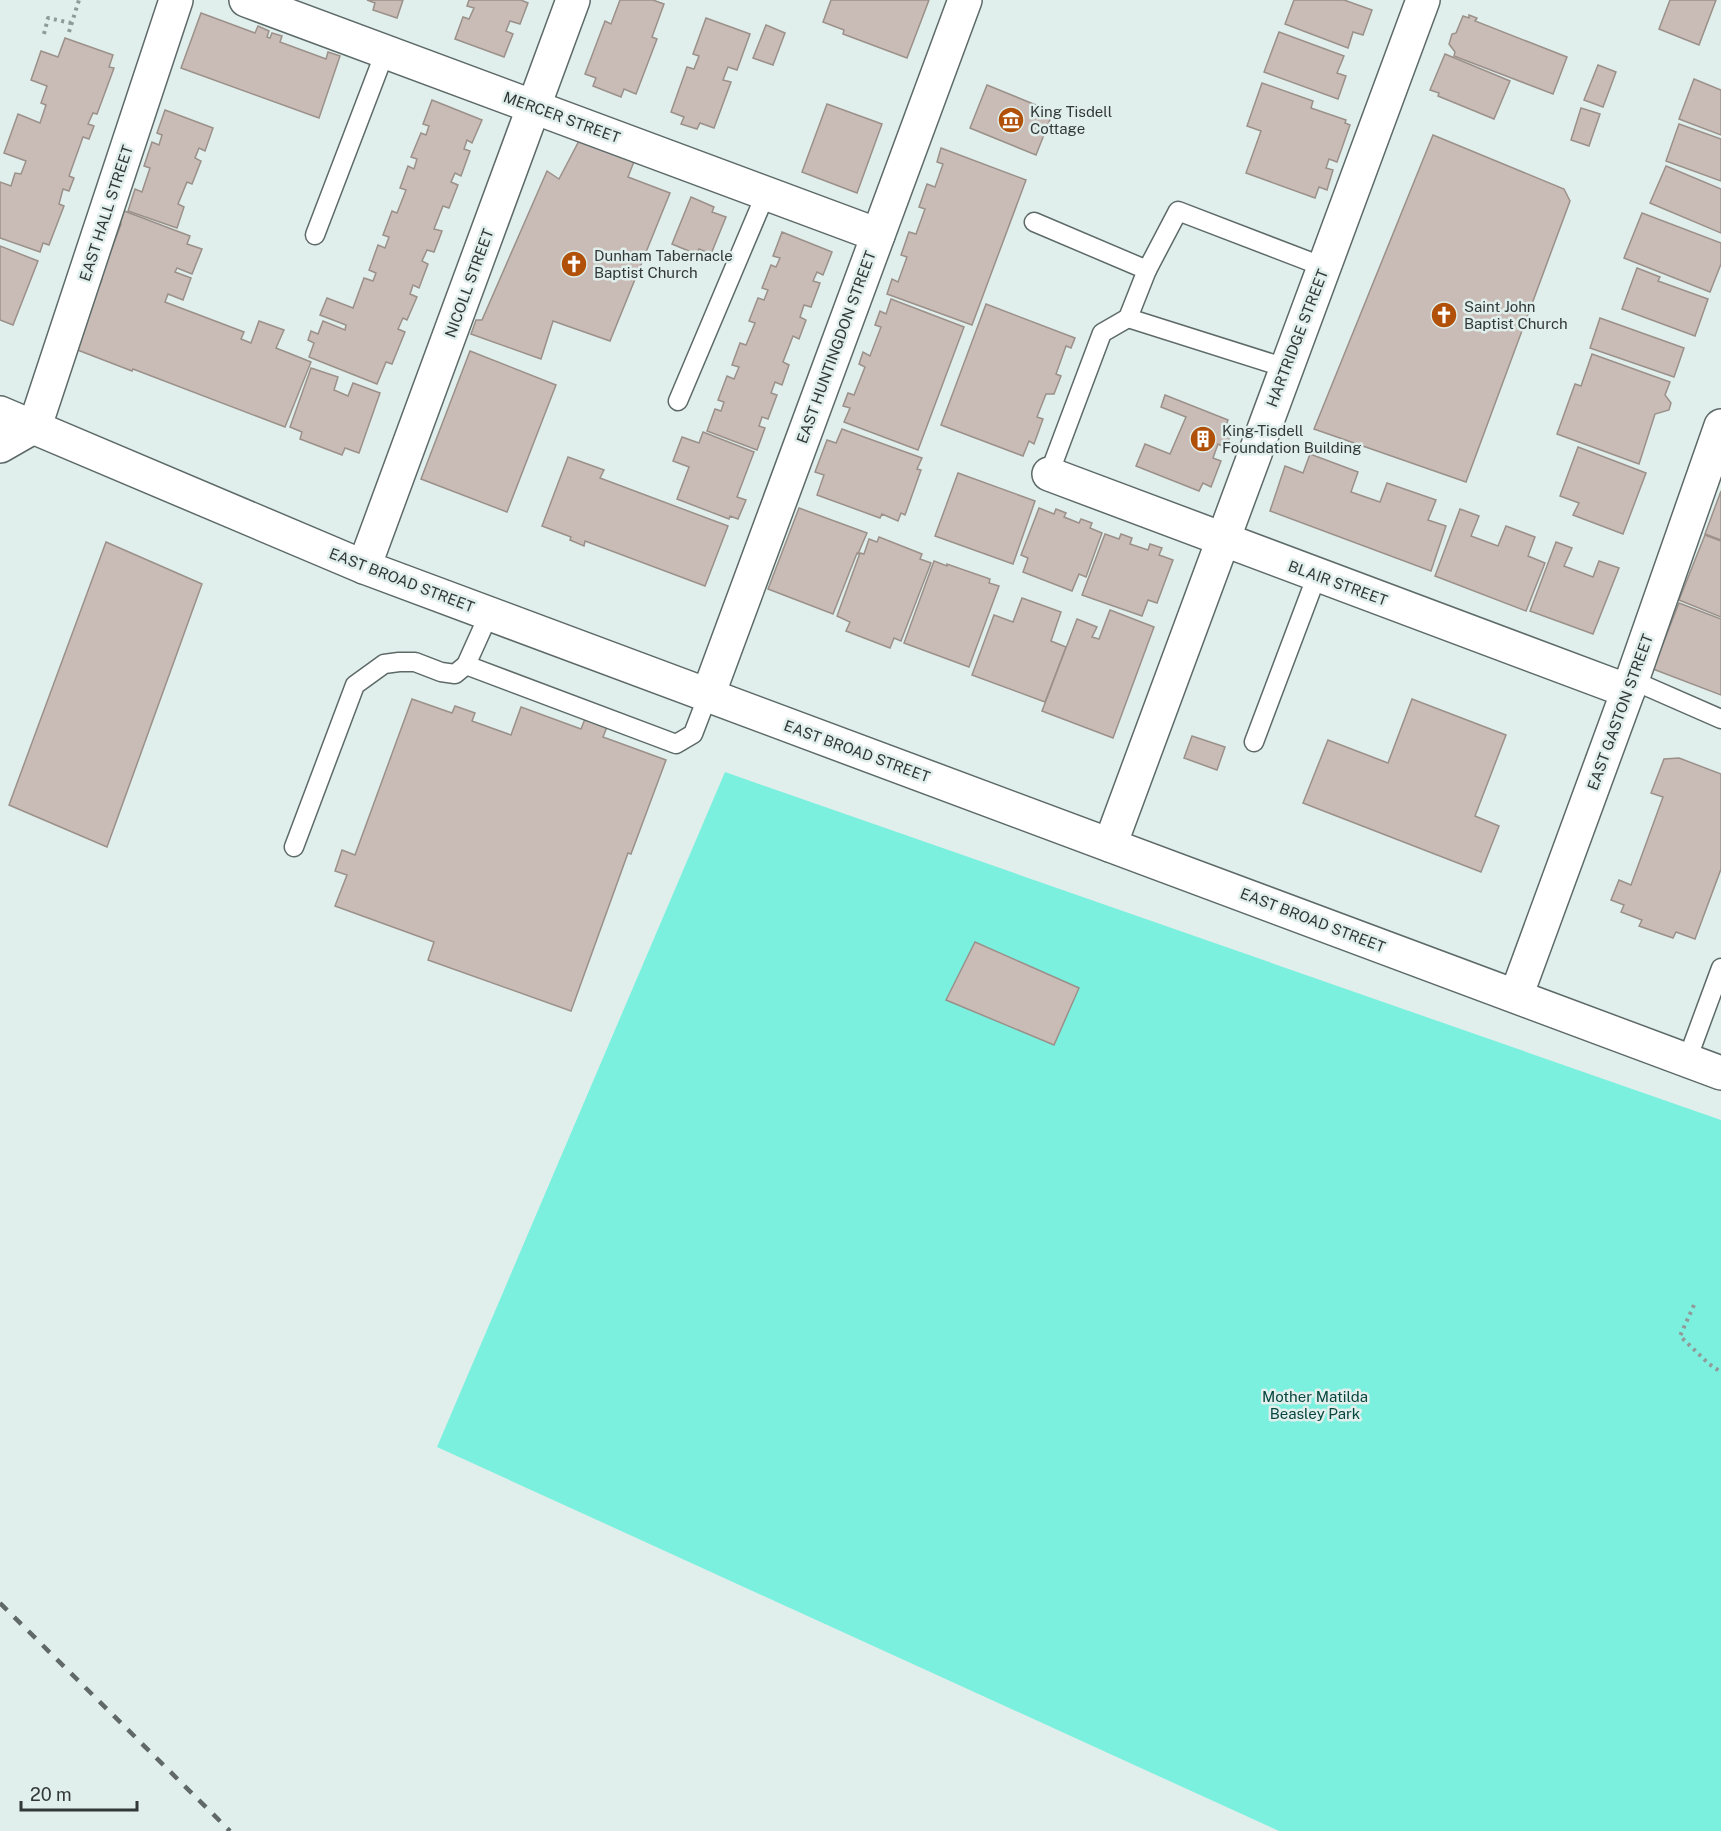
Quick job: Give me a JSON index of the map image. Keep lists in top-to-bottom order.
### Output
{
  "streets": {
    "street": [
      "MERCER STREET",
      "EAST HALL STREET",
      "NICOLL STREET",
      "HARTRIDGE STREET",
      "EAST HUNTINGDON STREET",
      "EAST BROAD STREET",
      "BLAIR STREET",
      "EAST GASTON STREET"
    ]
  },
  "crossings": [
    ["MERCER STREET", "NICOLL STREET"],
    ["MERCER STREET", "EAST HUNTINGDON STREET"],
    ["EAST HALL STREET", "EAST BROAD STREET"],
    ["NICOLL STREET", "EAST BROAD STREET"],
    ["HARTRIDGE STREET", "EAST BROAD STREET"],
    ["HARTRIDGE STREET", "BLAIR STREET"],
    ["EAST HUNTINGDON STREET", "EAST BROAD STREET"],
    ["EAST BROAD STREET", "EAST GASTON STREET"],
    ["BLAIR STREET", "EAST GASTON STREET"]
  ],
  "parks": ["Mother Matilda Beasley Park"],
  "places": {
    "museum": ["King Tisdell Cottage"],
    "church": ["Dunham Tabernacle Baptist Church", "Saint John Baptist Church"],
    "building": ["King-Tisdell Foundation Building"]
  },
  "scale_bar": "20 m"
}
